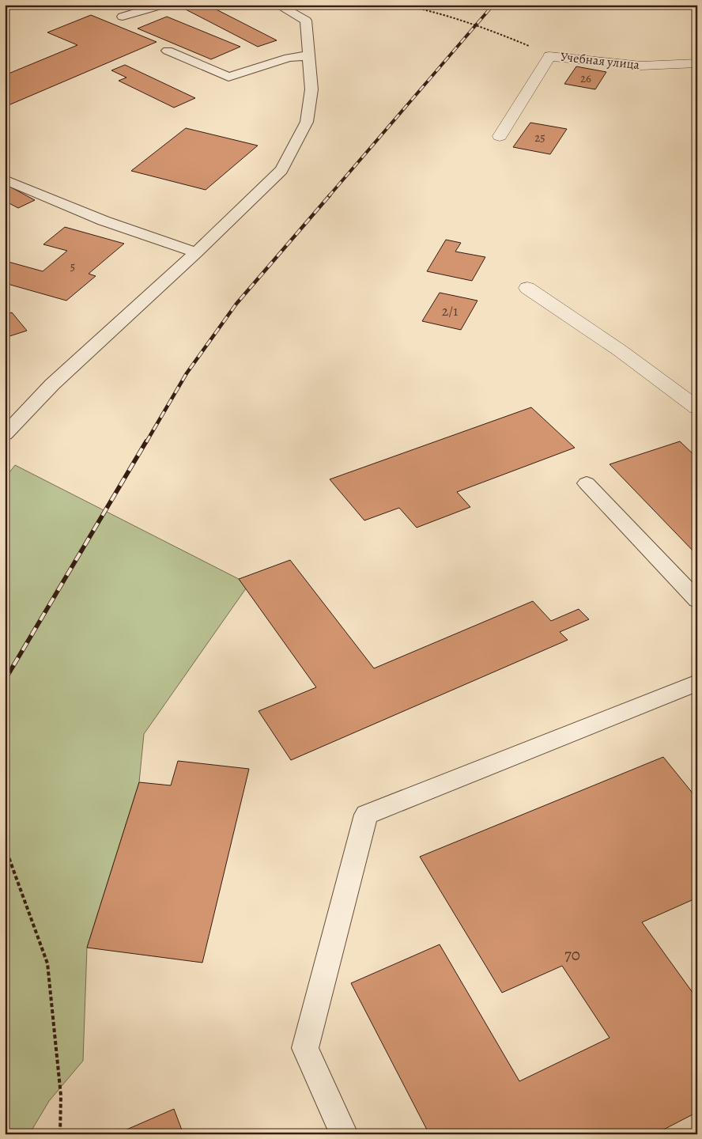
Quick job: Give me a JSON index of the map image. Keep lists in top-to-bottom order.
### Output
{
  "streets": {
    "street": ["Учебная улица"]
  },
  "house_numbers": [
    "26",
    "25",
    "5",
    "2/1",
    "70"
  ]
}
